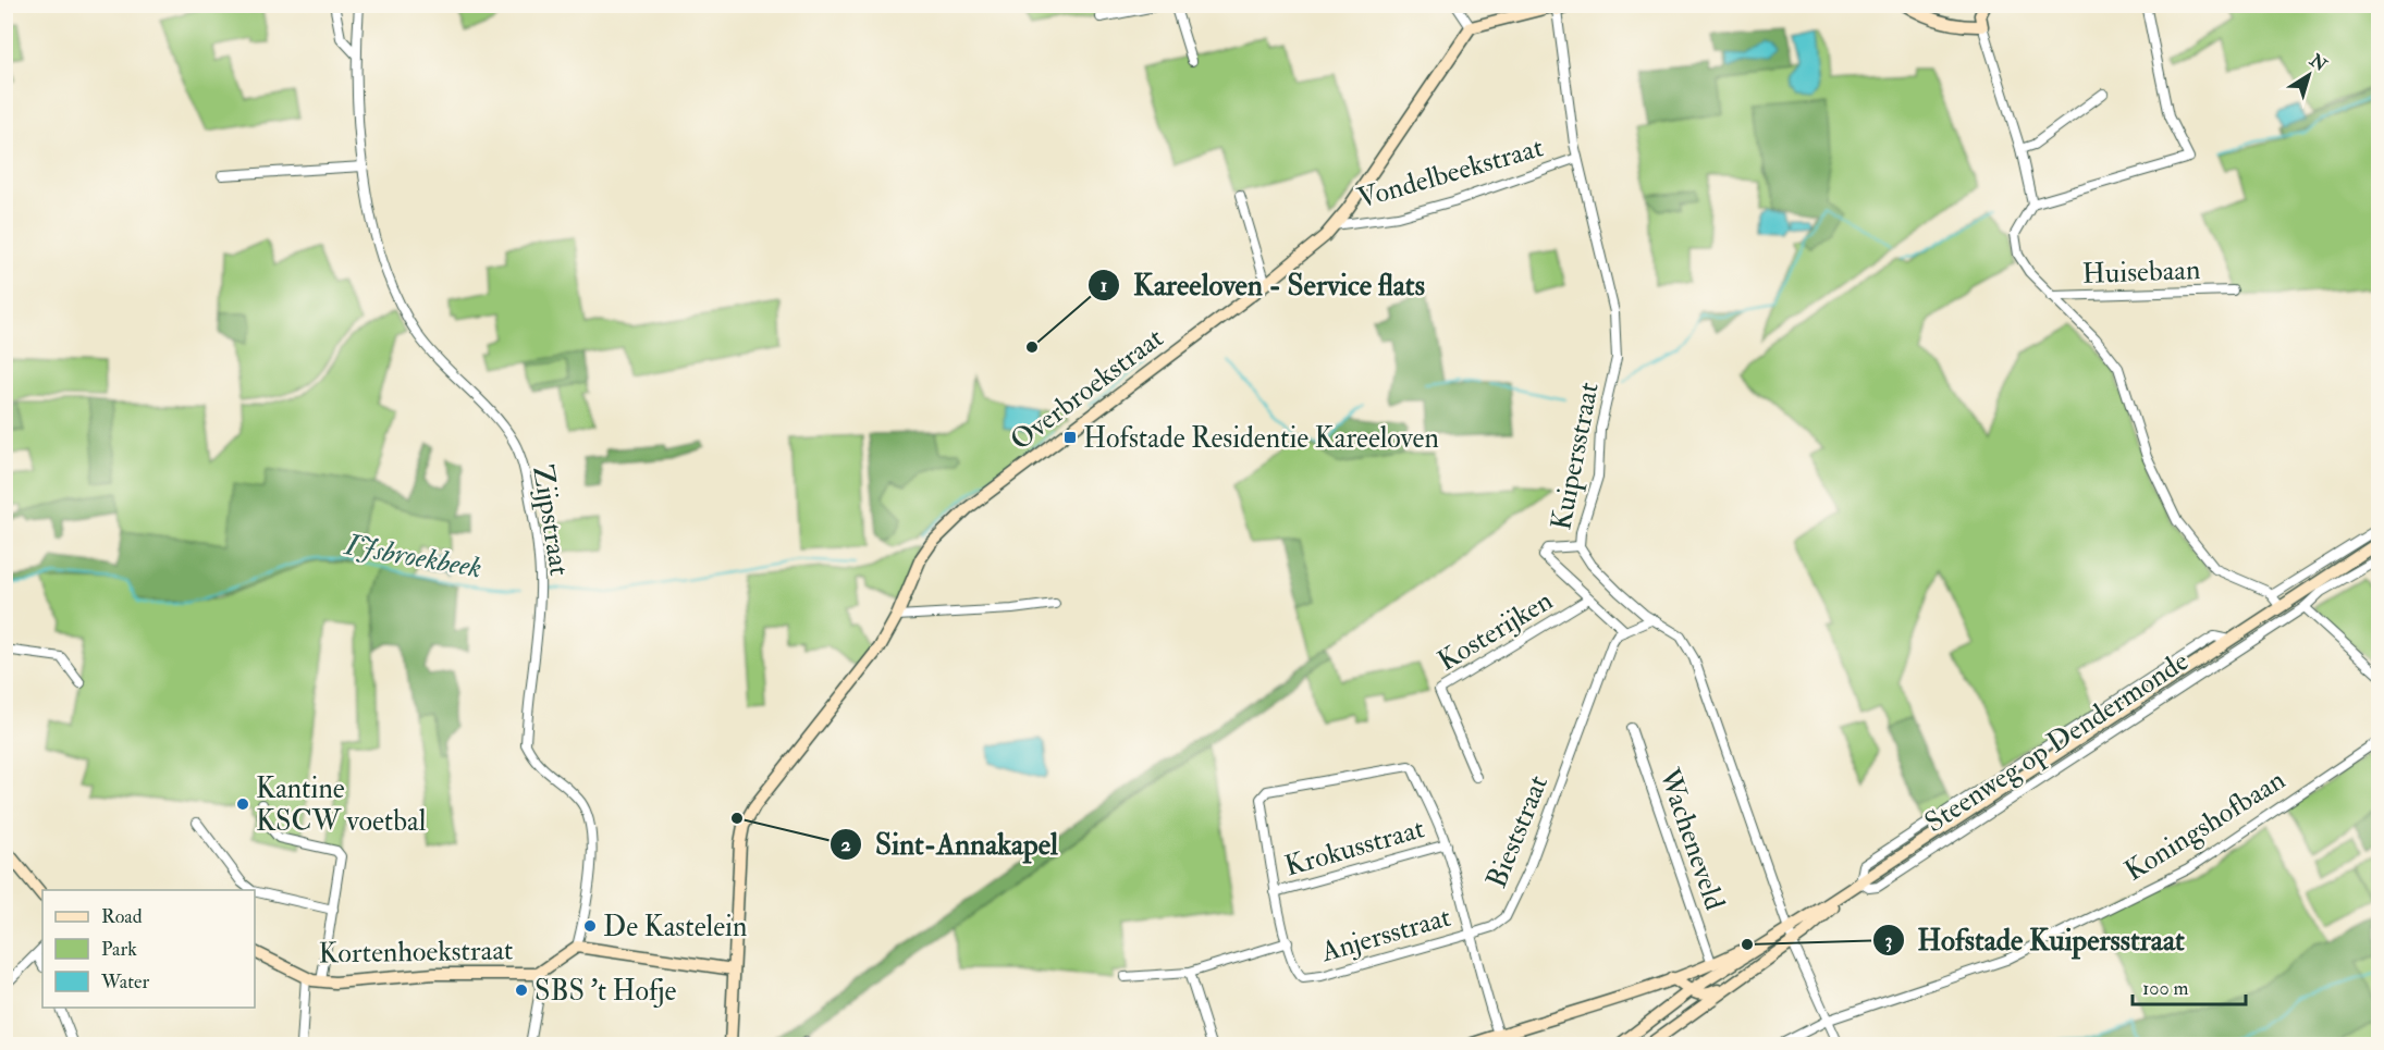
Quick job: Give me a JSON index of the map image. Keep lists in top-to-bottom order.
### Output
{
  "streets": {
    "street": [
      "Vondelbeekstraat",
      "Huisebaan",
      "Overbroekstraat",
      "Kuipersstraat",
      "Zijpstraat",
      "Kosterijken",
      "Steenweg op Dendermonde",
      "Koningshofbaan",
      "Bieststraat",
      "Wacheneveld",
      "Krokusstraat",
      "Anjersstraat",
      "Kortenhoekstraat"
    ]
  },
  "crossings": [
    ["Vondelbeekstraat", "Overbroekstraat"],
    ["Vondelbeekstraat", "Kuipersstraat"],
    ["Kuipersstraat", "Steenweg op Dendermonde"],
    ["Kuipersstraat", "Koningshofbaan"],
    ["Zijpstraat", "Kortenhoekstraat"],
    ["Steenweg op Dendermonde", "Wacheneveld"],
    ["Bieststraat", "Anjersstraat"],
    ["Krokusstraat", "Anjersstraat"]
  ],
  "water": ["IJsbroekbeek"],
  "places": {
    "other": [
      "Kareeloven - Service flats",
      "Kantine KSCW voetbal",
      "Sint-Annakapel",
      "De Kastelein",
      "Hofstade Kuipersstraat",
      "SBS 't Hofje"
    ],
    "transit": ["Hofstade Residentie Kareeloven"]
  },
  "legend": ["Road", "Park", "Water"],
  "scale_bar": "100 m",
  "north": "top right"
}
